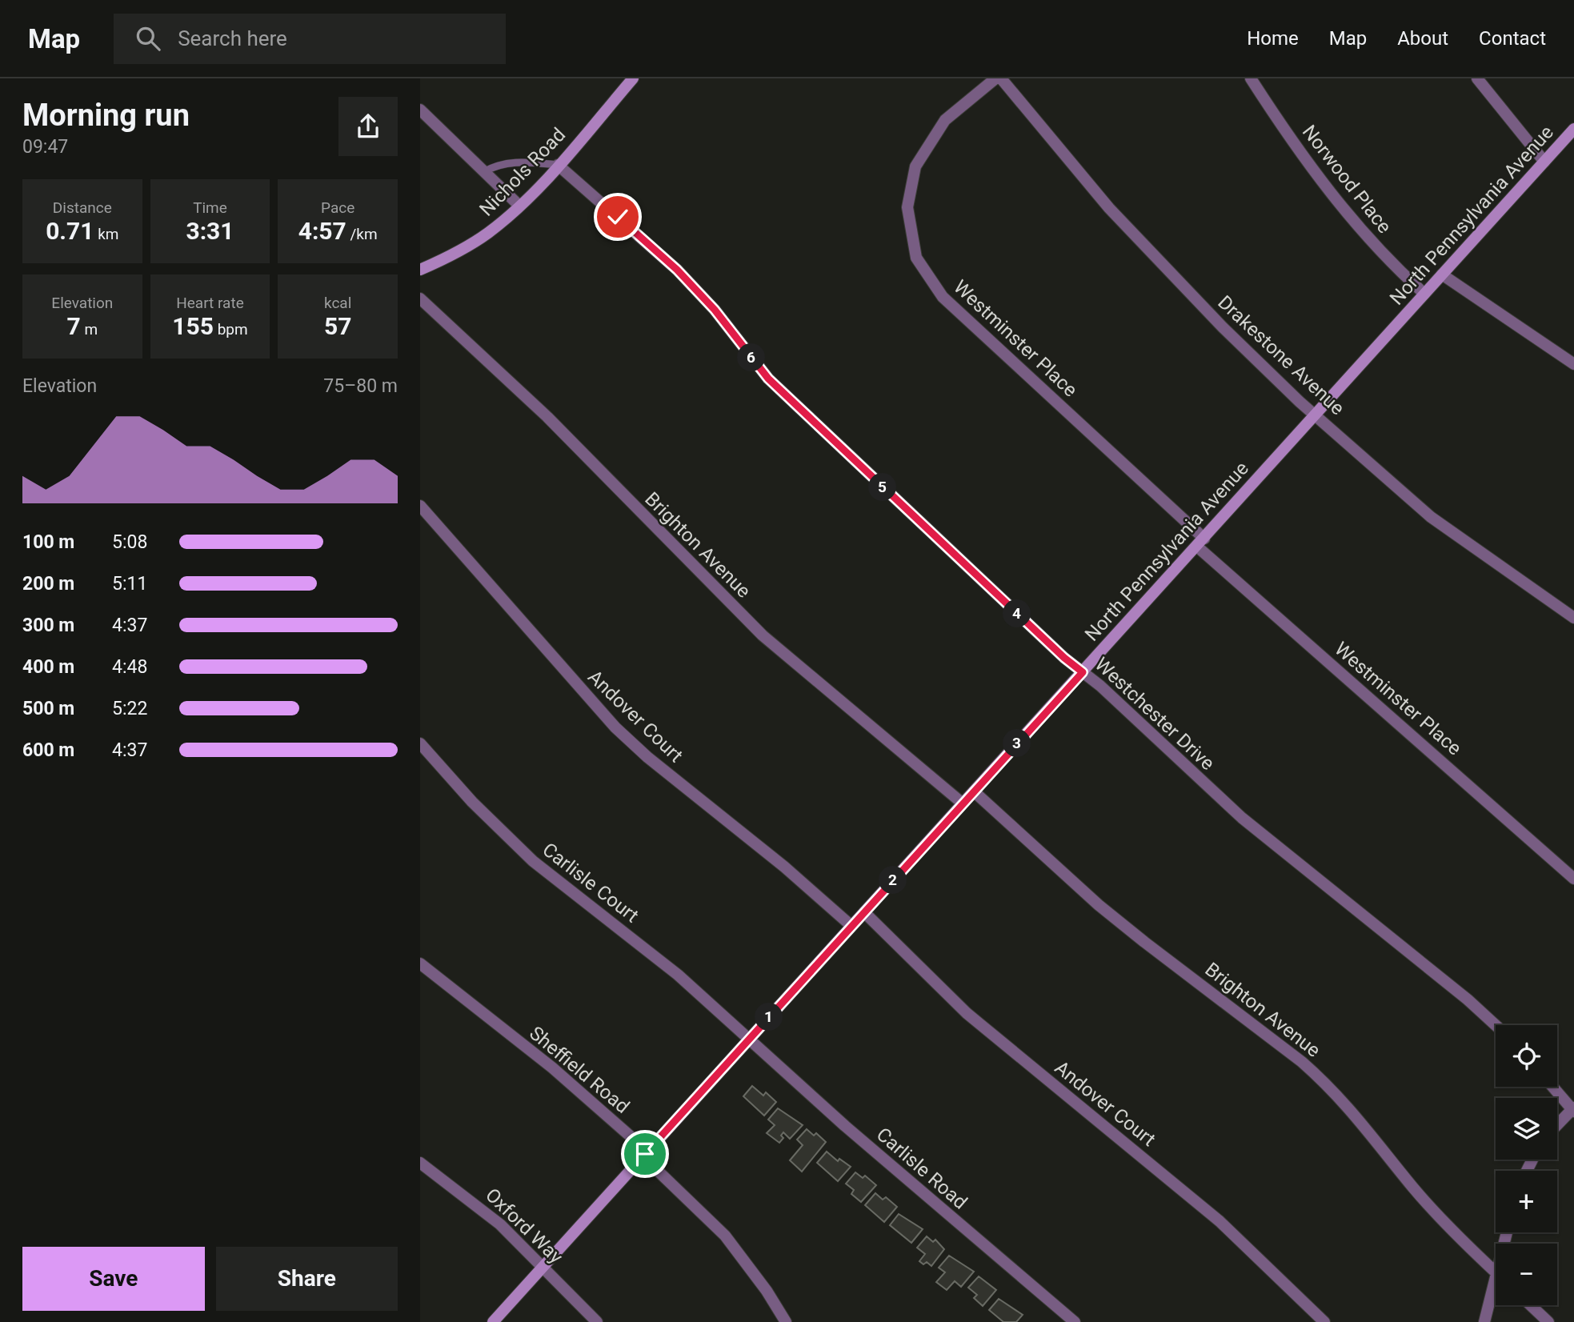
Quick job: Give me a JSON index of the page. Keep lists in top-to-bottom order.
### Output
{
  "streets": {
    "street": [
      "Nichols Road",
      "Norwood Place",
      "North Pennsylvania Avenue",
      "Westminster Place",
      "Drakestone Avenue",
      "Brighton Avenue",
      "Westchester Drive",
      "Andover Court",
      "Carlisle Court",
      "Sheffield Road",
      "Carlisle Road",
      "Oxford Way"
    ]
  },
  "crossings": [
    ["Nichols Road", "Westchester Drive"],
    ["Norwood Place", "North Pennsylvania Avenue"],
    ["North Pennsylvania Avenue", "Westminster Place"],
    ["North Pennsylvania Avenue", "Drakestone Avenue"],
    ["North Pennsylvania Avenue", "Brighton Avenue"],
    ["North Pennsylvania Avenue", "Westchester Drive"],
    ["North Pennsylvania Avenue", "Andover Court"],
    ["North Pennsylvania Avenue", "Carlisle Court"],
    ["North Pennsylvania Avenue", "Sheffield Road"],
    ["North Pennsylvania Avenue", "Carlisle Road"],
    ["North Pennsylvania Avenue", "Oxford Way"],
    ["Carlisle Court", "Carlisle Road"]
  ],
  "page": {
    "header": "Map",
    "search": "Search here",
    "nav": [
      "Home",
      "Map",
      "About",
      "Contact"
    ],
    "heading": ["Morning run", "09:47"],
    "stats": [
      ["Distance", "0.71 km"],
      ["Time", "3:31"],
      ["Pace", "4:57 /km"],
      ["Elevation", "7 m"],
      ["Heart rate", "155 bpm"],
      ["kcal", "57"]
    ],
    "pins": [
      "6",
      "5",
      "4",
      "3",
      "2",
      "1"
    ],
    "chart": ["Elevation", "75–80 m"],
    "list": [
      {
        "name": "100 m",
        "note": "5:08"
      },
      {
        "name": "200 m",
        "note": "5:11"
      },
      {
        "name": "300 m",
        "note": "4:37"
      },
      {
        "name": "400 m",
        "note": "4:48"
      },
      {
        "name": "500 m",
        "note": "5:22"
      },
      {
        "name": "600 m",
        "note": "4:37"
      }
    ],
    "map_buttons": ["+", "−"],
    "buttons": ["Save", "Share"]
  }
}
